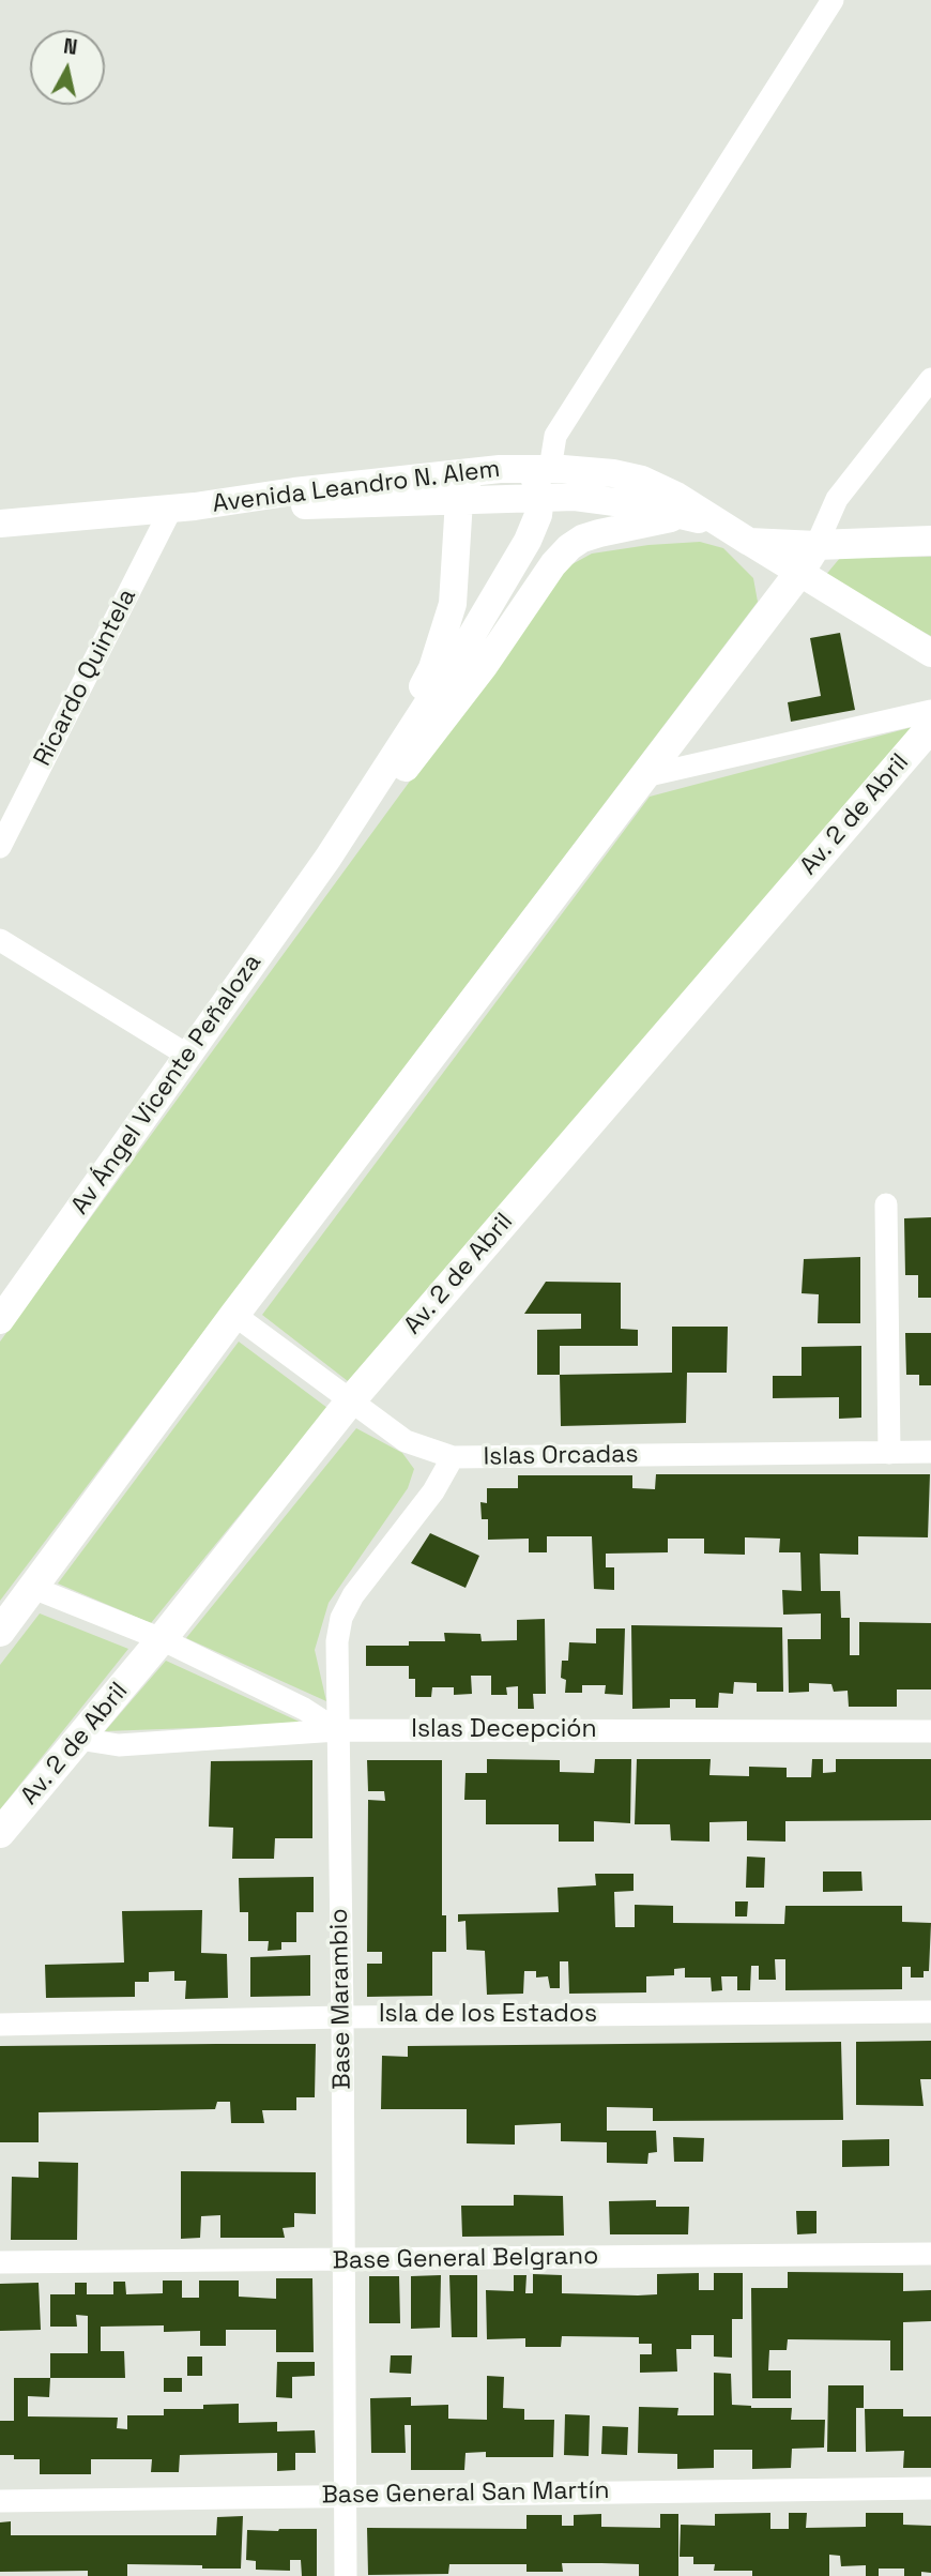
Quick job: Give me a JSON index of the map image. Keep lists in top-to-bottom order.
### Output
{
  "streets": {
    "main road": ["Av. 2 de Abril"],
    "street": [
      "Avenida Leandro N. Alem",
      "Ricardo Quintela",
      "Av Ángel Vicente Peñaloza",
      "Islas Orcadas",
      "Islas Decepción",
      "Base Marambio",
      "Isla de los Estados",
      "Base General Belgrano",
      "Base General San Martín"
    ]
  },
  "crossings": [
    ["Avenida Leandro N. Alem", "Ricardo Quintela"],
    ["Av. 2 de Abril", "Islas Orcadas"],
    ["Av. 2 de Abril", "Islas Decepción"],
    ["Islas Orcadas", "Base Marambio"],
    ["Islas Decepción", "Base Marambio"],
    ["Base Marambio", "Isla de los Estados"],
    ["Base Marambio", "Base General Belgrano"],
    ["Base Marambio", "Base General San Martín"]
  ],
  "north": "top"
}
